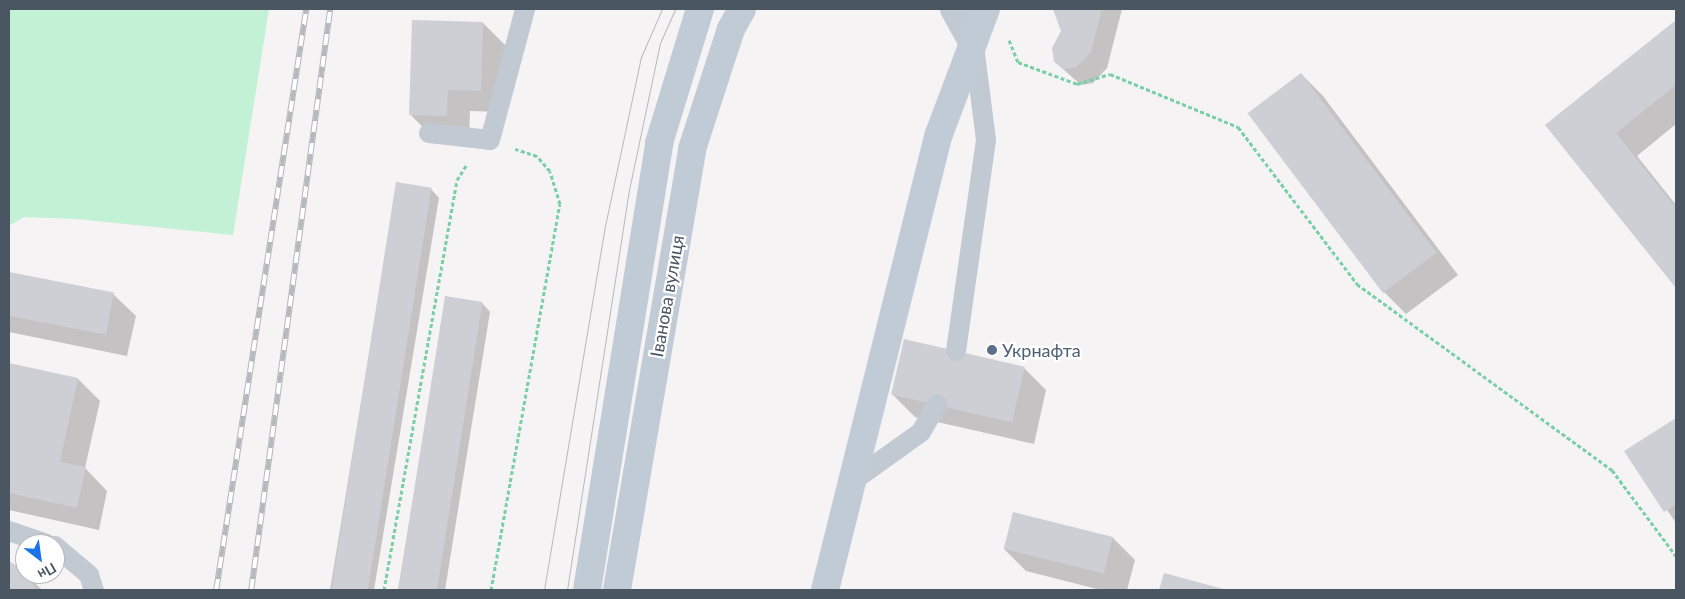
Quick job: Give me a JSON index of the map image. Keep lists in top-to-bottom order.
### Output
{
  "streets": {
    "main road": ["Іванова вулиця"]
  },
  "places": ["Укрнафта"],
  "north": "bottom right"
}
